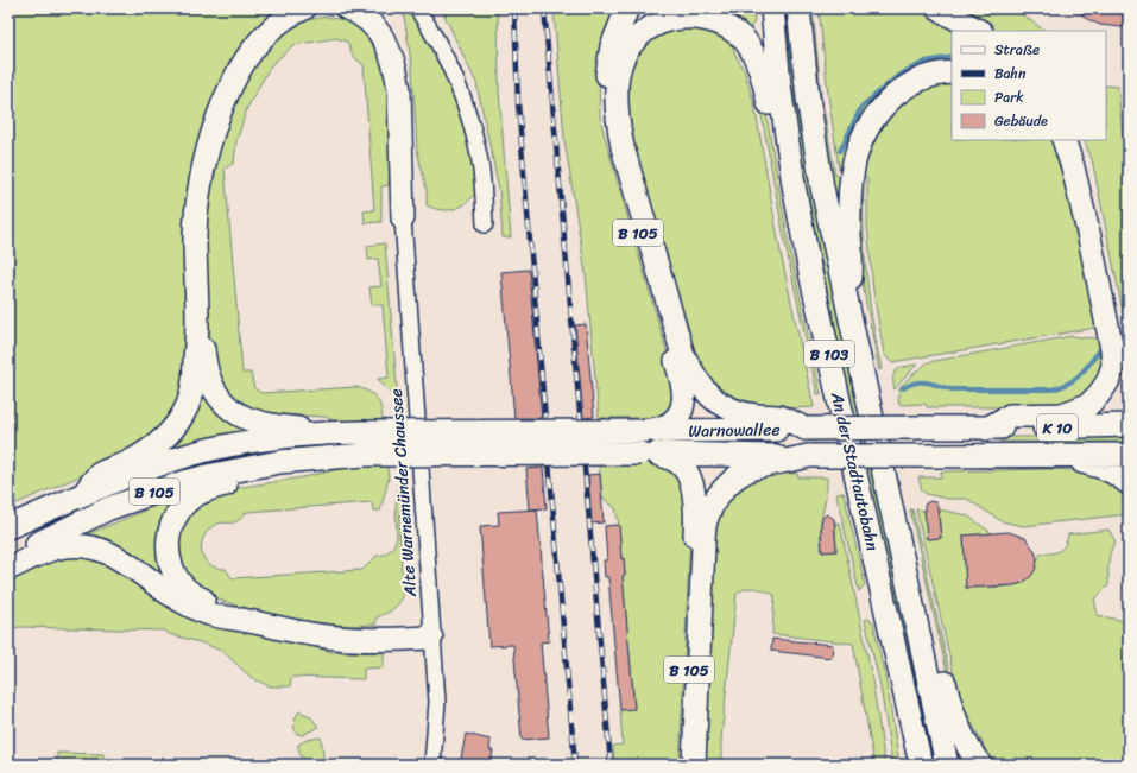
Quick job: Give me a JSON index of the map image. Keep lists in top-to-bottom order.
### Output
{
  "streets": {
    "highway": [
      "B 105",
      "B 103",
      "K 10",
      "Warnowallee",
      "An der Stadtautobahn"
    ],
    "street": ["Alte Warnemünder Chaussee"]
  },
  "crossings": [
    ["B 105", "Warnowallee"],
    ["B 103", "An der Stadtautobahn"]
  ],
  "legend": [
    "Straße",
    "Bahn",
    "Park",
    "Gebäude"
  ]
}
